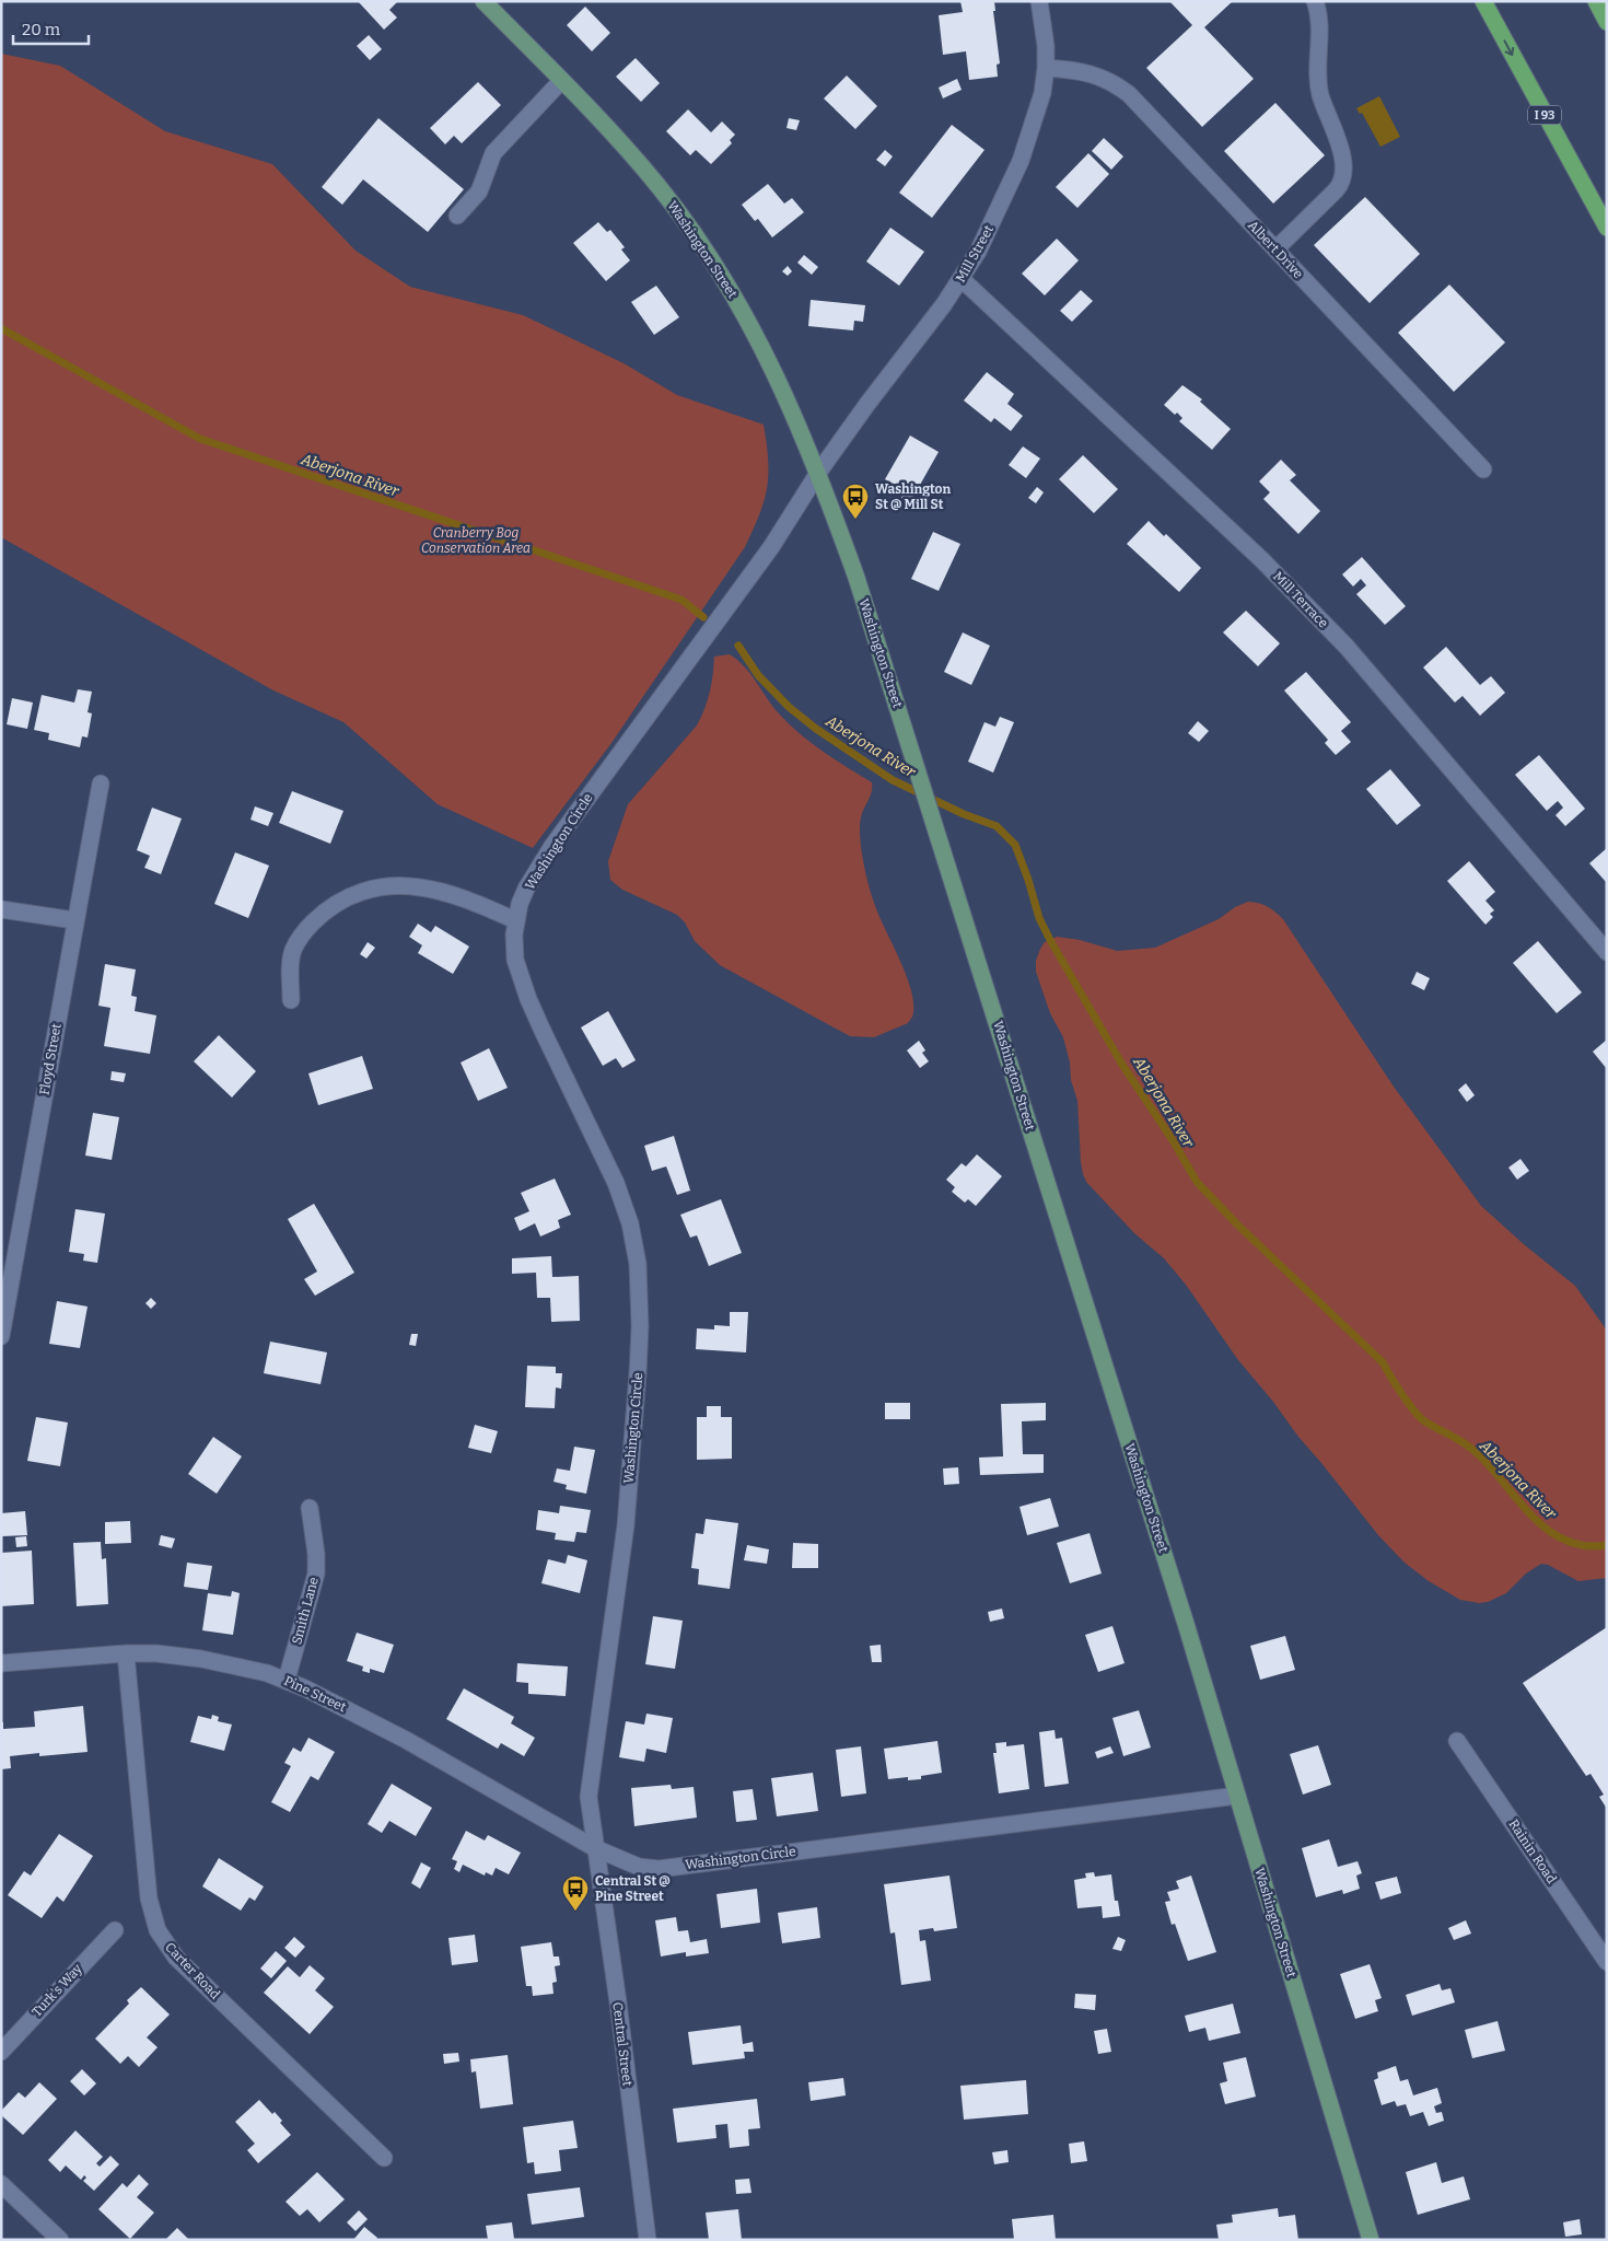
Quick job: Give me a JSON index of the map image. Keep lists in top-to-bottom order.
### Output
{
  "streets": {
    "highway": ["I 93"],
    "main road": ["Washington Street"],
    "street": [
      "Albert Drive",
      "Mill Street",
      "Mill Terrace",
      "Washington Circle",
      "Floyd Street",
      "Smith Lane",
      "Pine Street",
      "Rainin Road",
      "Carter Road",
      "Turk's Way",
      "Central Street"
    ]
  },
  "crossings": [
    ["Washington Street", "Mill Street"],
    ["Washington Street", "Washington Circle"],
    ["Albert Drive", "Mill Street"],
    ["Mill Street", "Mill Terrace"],
    ["Mill Street", "Washington Circle"],
    ["Washington Circle", "Pine Street"],
    ["Washington Circle", "Central Street"],
    ["Smith Lane", "Pine Street"],
    ["Pine Street", "Carter Road"],
    ["Pine Street", "Central Street"]
  ],
  "water": ["Aberjona River"],
  "parks": ["Cranberry Bog Conservation Area"],
  "places": {
    "bus stop": ["Washington St @ Mill St", "Central St @ Pine Street"]
  },
  "scale_bar": "20 m"
}
